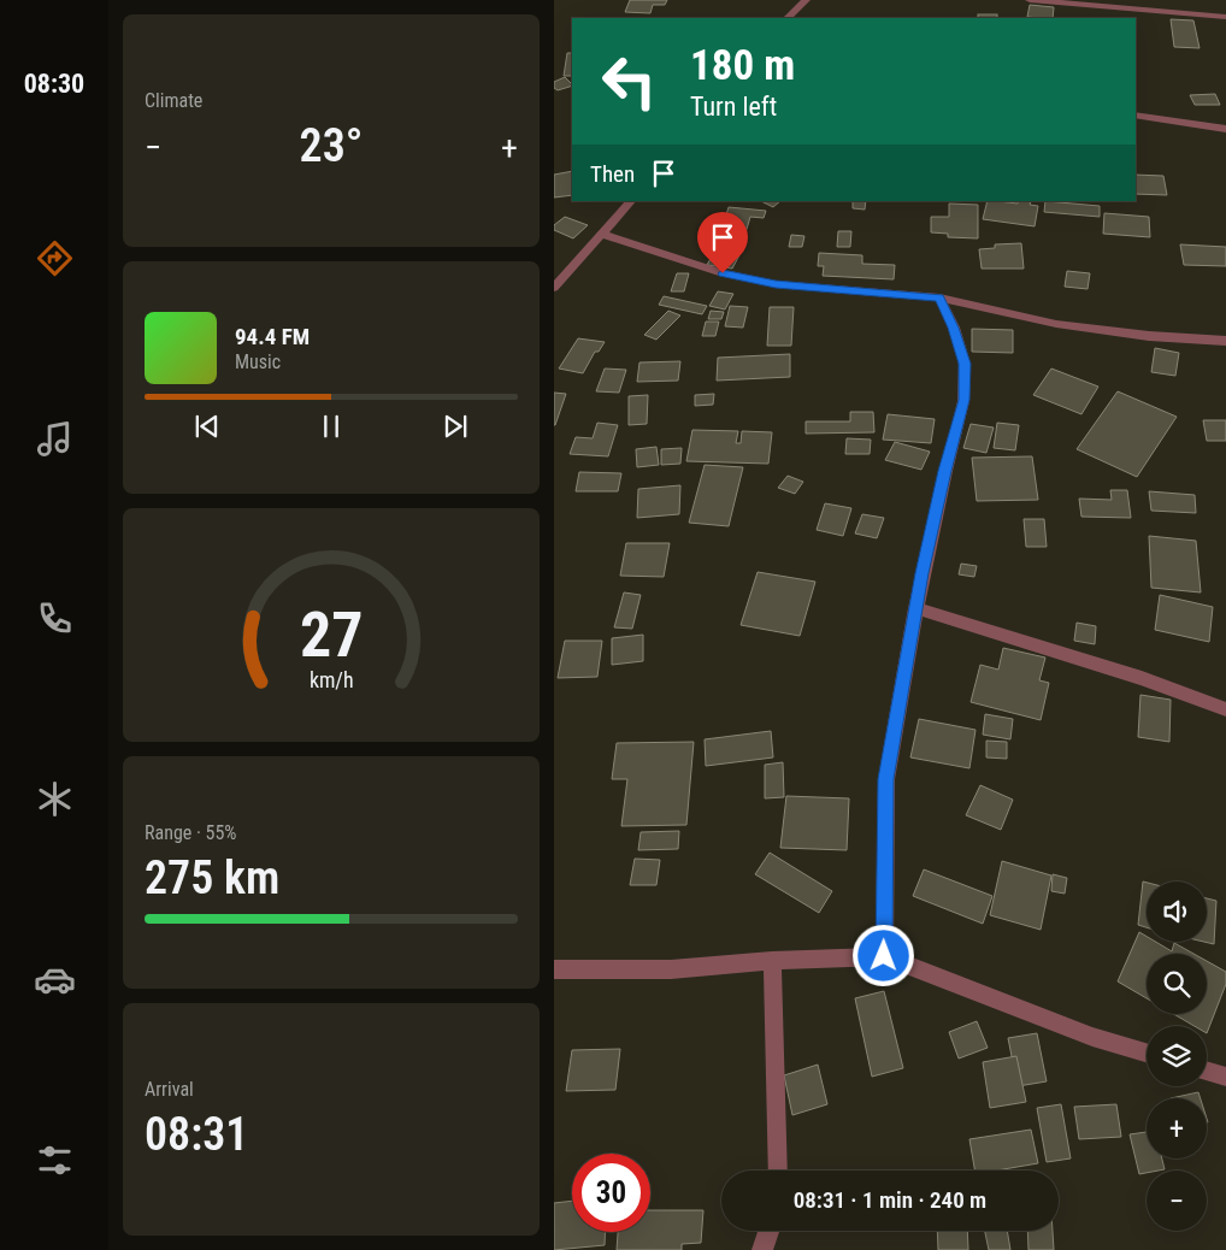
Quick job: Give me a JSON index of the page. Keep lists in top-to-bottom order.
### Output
{
  "page": {
    "tabs": "08:30",
    "tile": [
      "Climate",
      ["Range · 55%", "275 km"],
      ["Arrival", "08:31"]
    ],
    "turn": ["180 m", "Turn left"],
    "heat": ["−", "23°", "+"],
    "then": "Then",
    "song": ["94.4 FM", "Music"],
    "map_buttons": ["+", "−"],
    "limit": "30",
    "trip": "08:31 · 1 min · 240 m",
    "gauge": ["27", "km/h"]
  }
}
